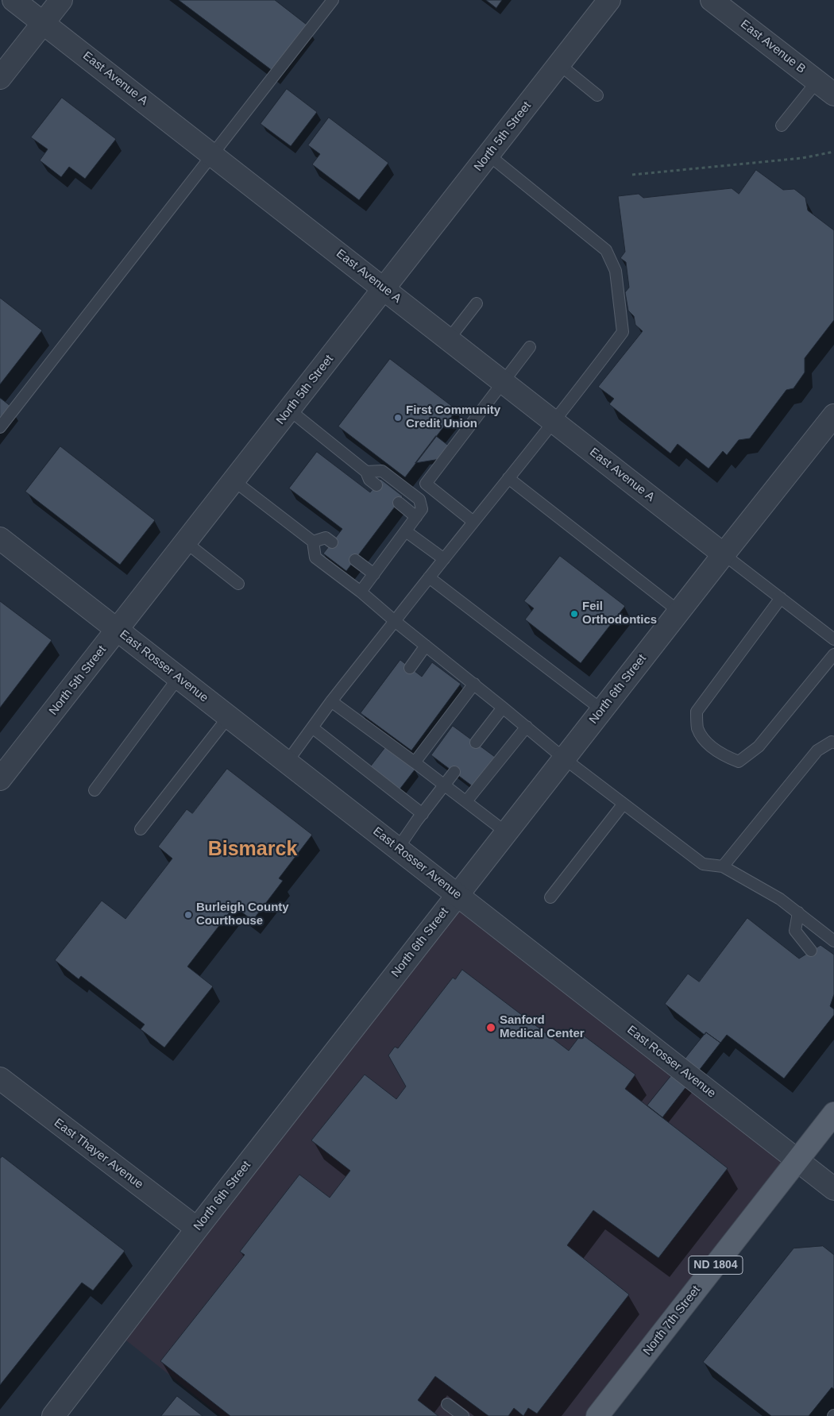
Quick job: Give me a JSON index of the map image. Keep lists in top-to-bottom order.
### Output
{
  "streets": {
    "main road": ["ND 1804", "North 7th Street"],
    "street": [
      "East Avenue B",
      "East Avenue A",
      "North 5th Street",
      "East Rosser Avenue",
      "North 6th Street",
      "East Thayer Avenue"
    ]
  },
  "crossings": [
    ["East Avenue A", "North 5th Street"],
    ["East Avenue A", "North 6th Street"],
    ["North 5th Street", "East Rosser Avenue"],
    ["East Rosser Avenue", "North 6th Street"],
    ["East Rosser Avenue", "North 7th Street"],
    ["North 6th Street", "East Thayer Avenue"]
  ],
  "districts": ["Bismarck"],
  "places": [
    "First Community Credit Union",
    "Feil Orthodontics",
    "Burleigh County Courthouse",
    "Sanford Medical Center"
  ]
}
